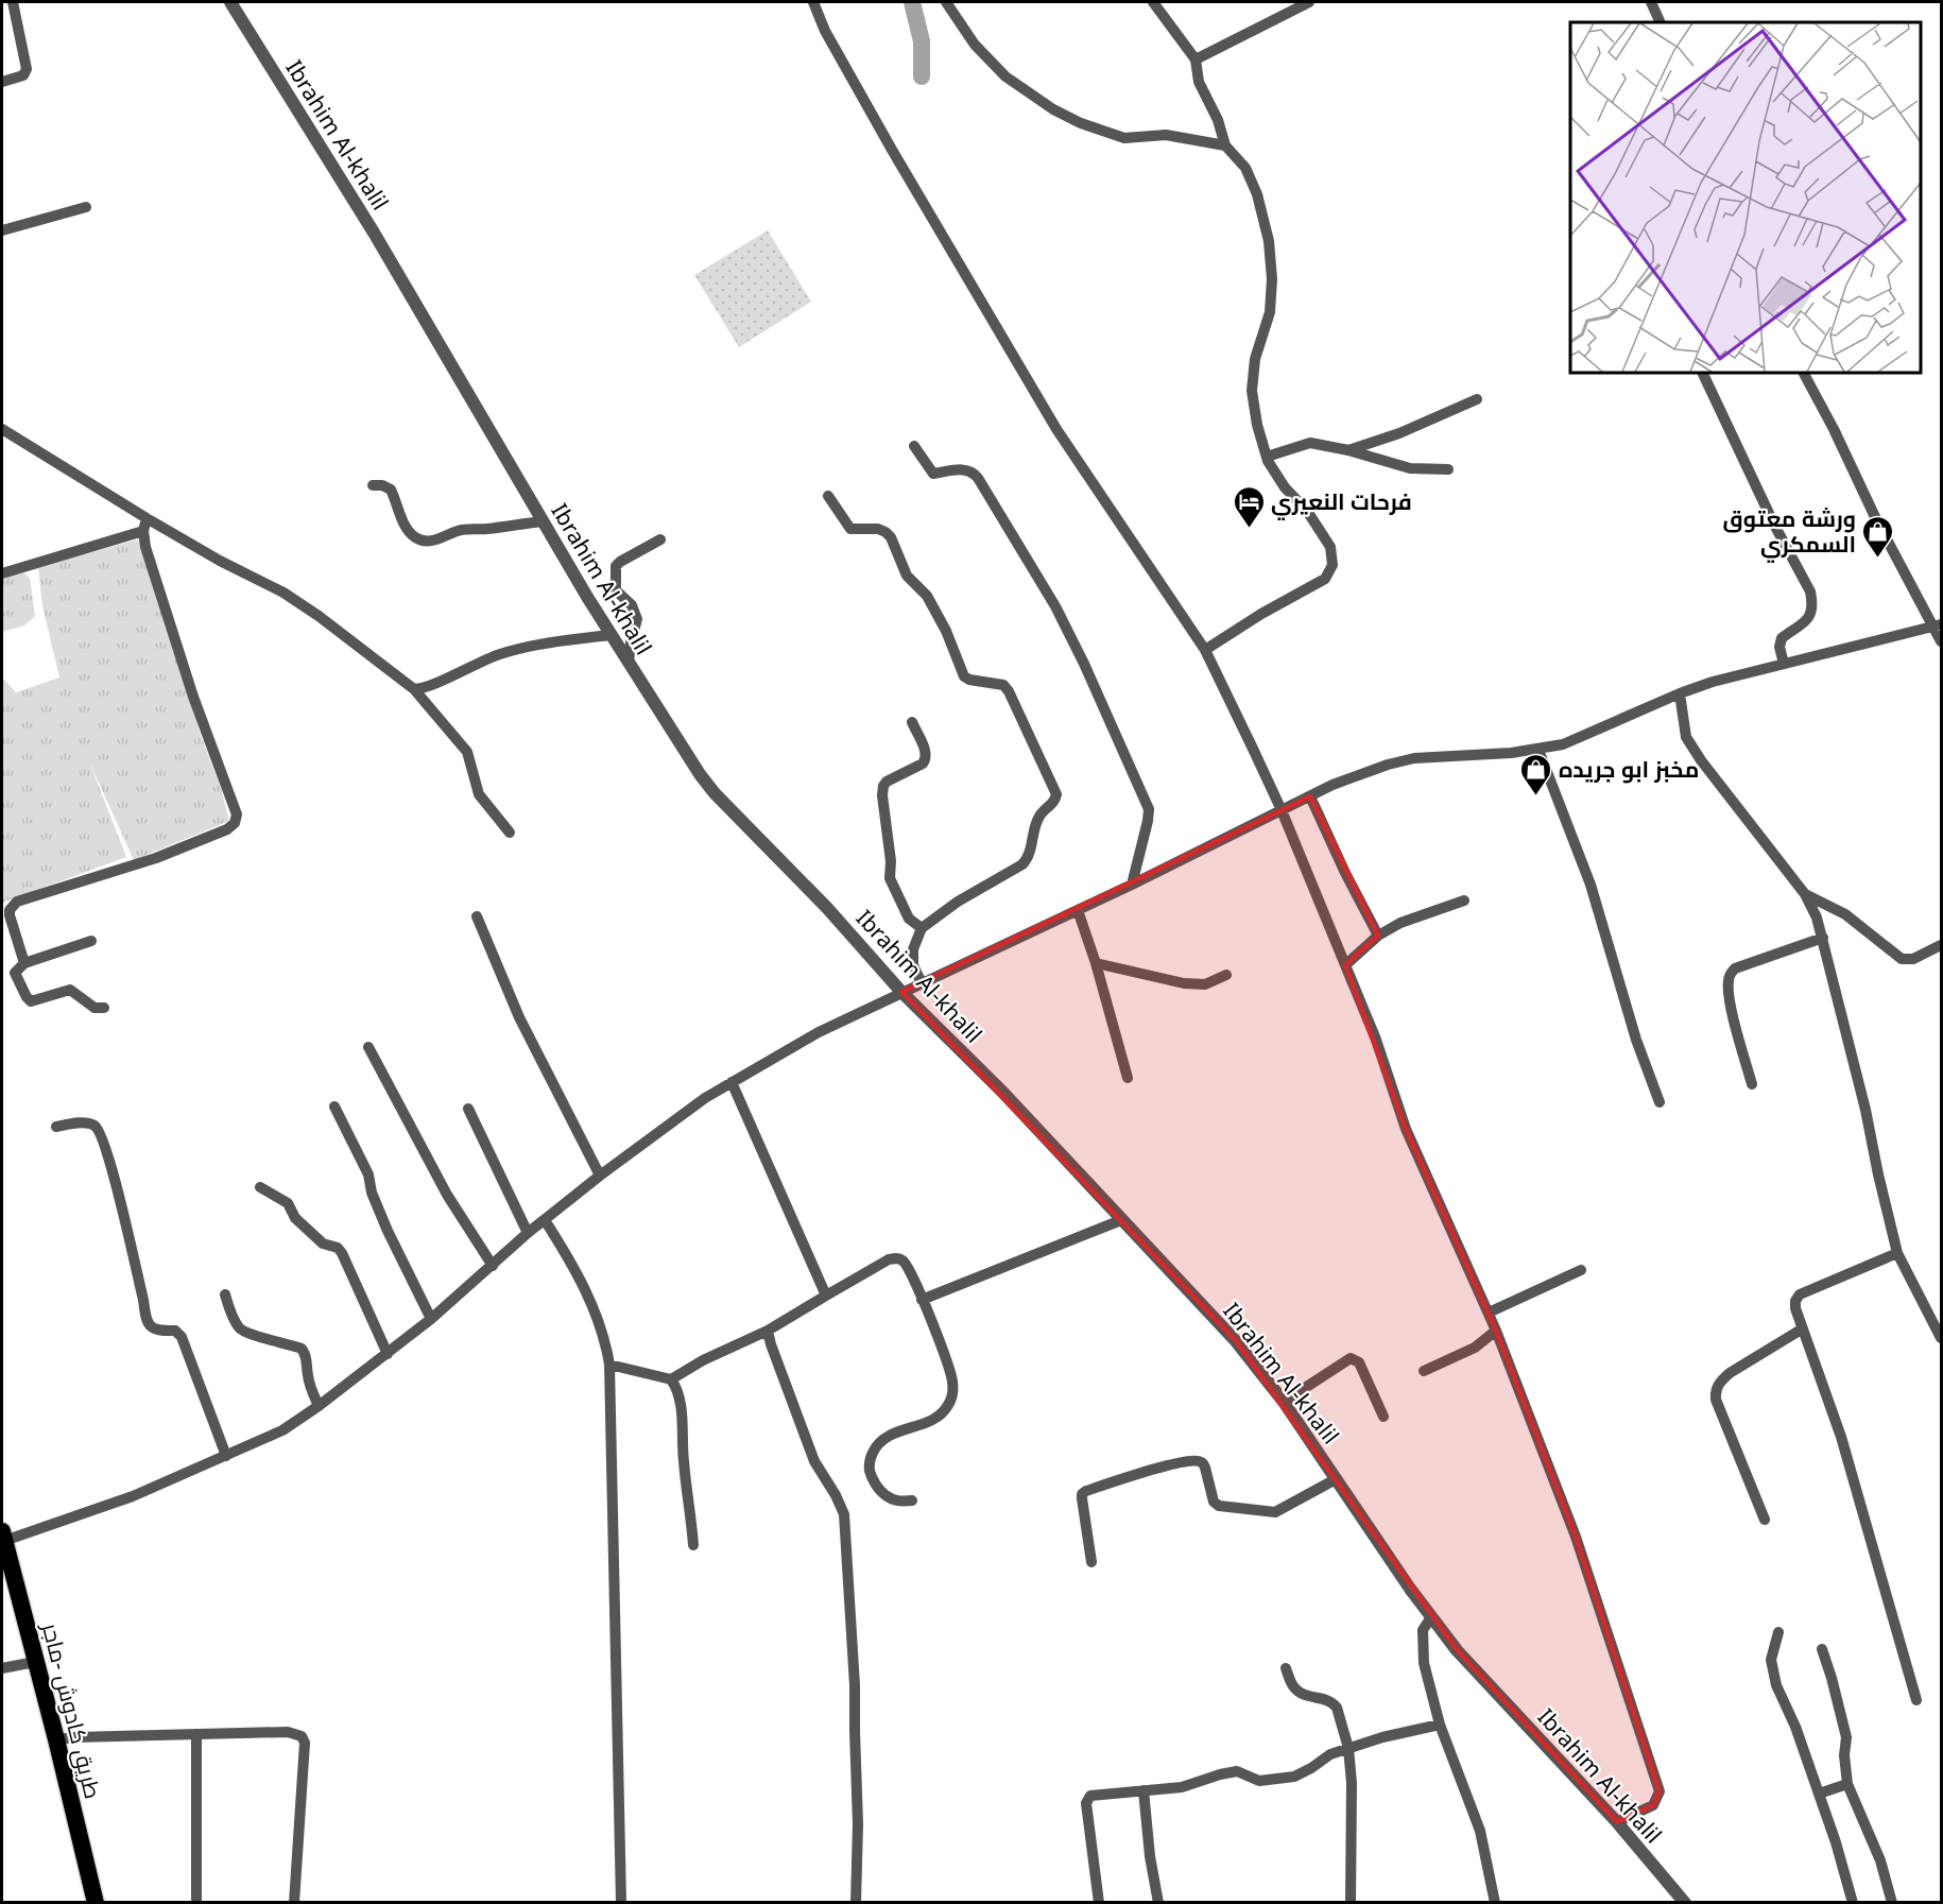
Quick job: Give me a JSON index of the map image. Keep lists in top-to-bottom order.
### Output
{
  "streets": {
    "highway": ["طريق كادوش -ماجر"],
    "street": ["Ibrahim Al-khalil"]
  },
  "places": {
    "hotel": ["فرحات النعيري"],
    "shop": ["ورشة معتوق السمكري", "مخبز ابو جريده"]
  }
}
